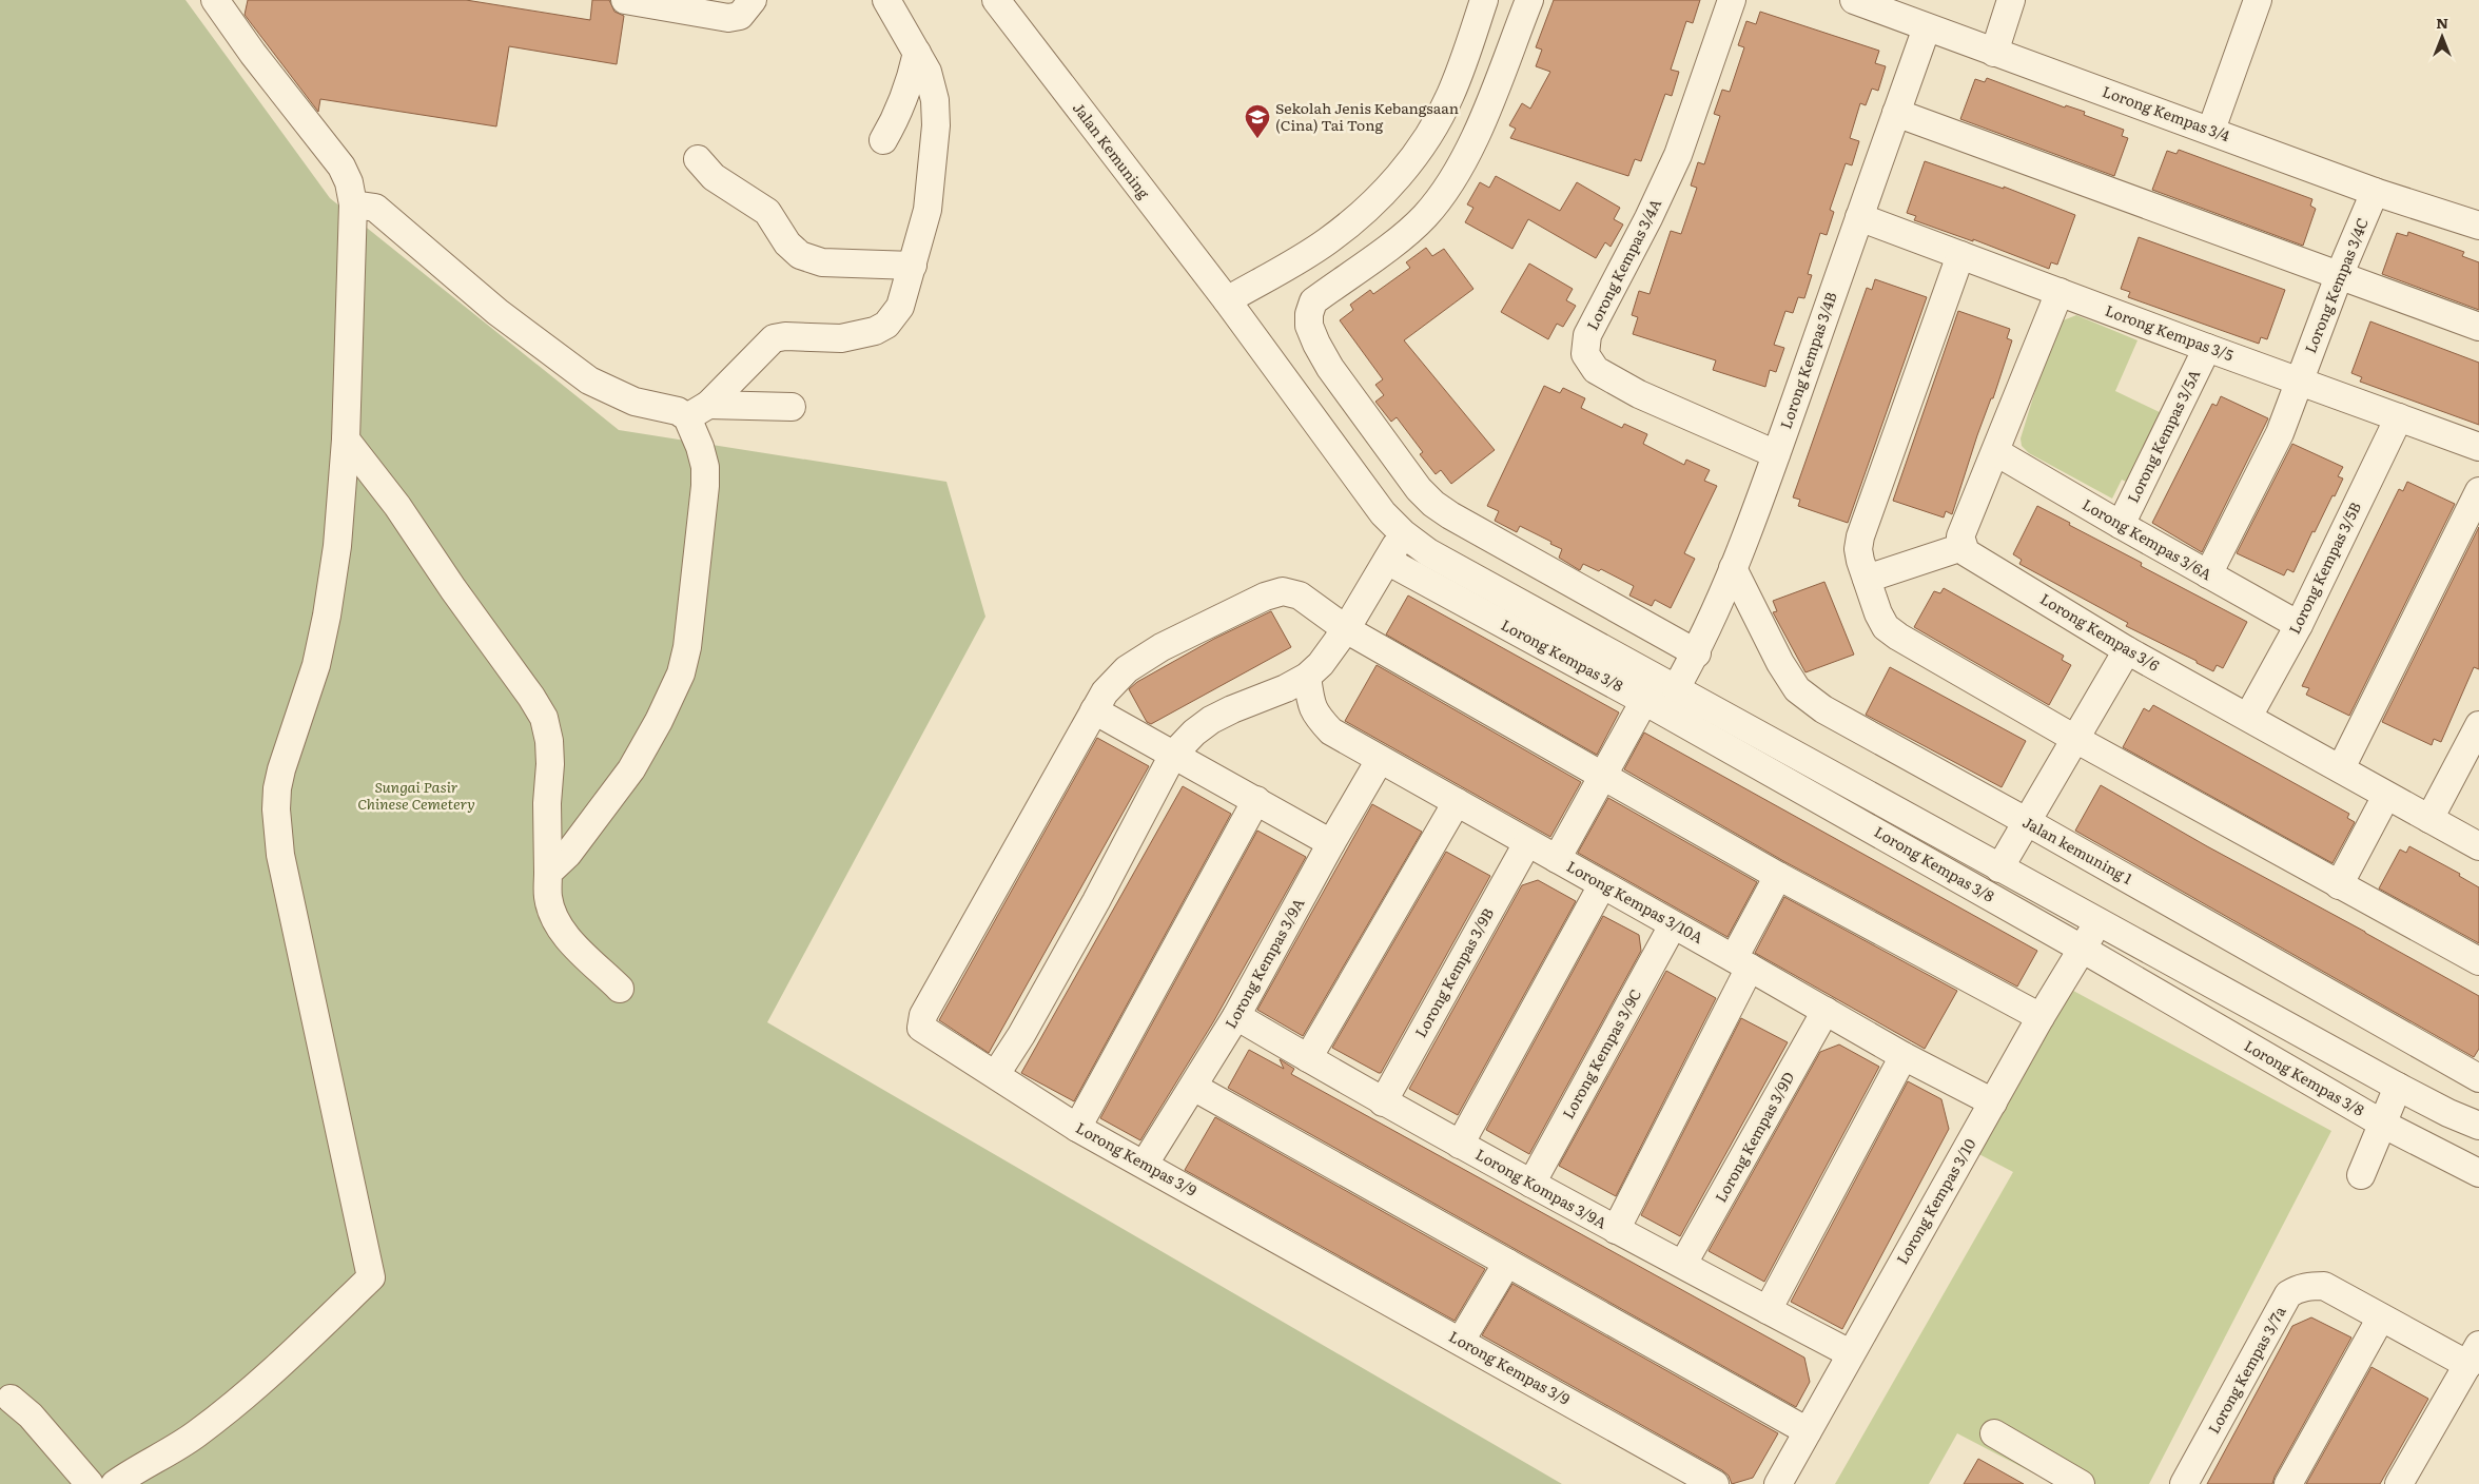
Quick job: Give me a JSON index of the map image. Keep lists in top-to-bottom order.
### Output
{
  "streets": {
    "street": [
      "Lorong Kempas 3/4",
      "Jalan Kemuning",
      "Lorong Kempas 3/4A",
      "Lorong Kempas 3/4C",
      "Lorong Kempas 3/5",
      "Lorong Kempas 3/4B",
      "Lorong Kempas 3/5A",
      "Lorong Kempas 3/6A",
      "Lorong Kempas 3/5B",
      "Lorong Kempas 3/6",
      "Lorong Kempas 3/8",
      "Jalan kemuning 1",
      "Lorong Kempas 3/10A",
      "Lorong Kempas 3/9A",
      "Lorong Kempas 3/9B",
      "Lorong Kempas 3/9C",
      "Lorong Kempas 3/9D",
      "Lorong Kempas 3/9",
      "Lorong Kompas 3/9A",
      "Lorong Kempas 3/10",
      "Lorong Kempas 3/7a"
    ]
  },
  "crossings": [
    ["Lorong Kempas 3/4", "Lorong Kempas 3/4C"],
    ["Lorong Kempas 3/4", "Lorong Kempas 3/4B"],
    ["Jalan Kemuning", "Lorong Kempas 3/4B"],
    ["Jalan Kemuning", "Lorong Kempas 3/10"],
    ["Lorong Kempas 3/4A", "Lorong Kempas 3/4B"],
    ["Lorong Kempas 3/4C", "Lorong Kempas 3/5"],
    ["Lorong Kempas 3/4C", "Lorong Kempas 3/6A"],
    ["Lorong Kempas 3/5", "Lorong Kempas 3/4B"],
    ["Lorong Kempas 3/5", "Lorong Kempas 3/5A"],
    ["Lorong Kempas 3/5", "Lorong Kempas 3/5B"],
    ["Lorong Kempas 3/4B", "Jalan kemuning 1"],
    ["Lorong Kempas 3/5A", "Lorong Kempas 3/6A"],
    ["Lorong Kempas 3/6A", "Lorong Kempas 3/5B"],
    ["Lorong Kempas 3/5B", "Lorong Kempas 3/6"],
    ["Lorong Kempas 3/8", "Lorong Kempas 3/10"],
    ["Lorong Kempas 3/10A", "Lorong Kempas 3/9A"],
    ["Lorong Kempas 3/10A", "Lorong Kempas 3/9B"],
    ["Lorong Kempas 3/10A", "Lorong Kempas 3/9C"],
    ["Lorong Kempas 3/10A", "Lorong Kempas 3/9D"],
    ["Lorong Kempas 3/10A", "Lorong Kempas 3/10"],
    ["Lorong Kempas 3/9A", "Lorong Kempas 3/9"],
    ["Lorong Kempas 3/9A", "Lorong Kompas 3/9A"],
    ["Lorong Kempas 3/9B", "Lorong Kompas 3/9A"],
    ["Lorong Kempas 3/9C", "Lorong Kompas 3/9A"],
    ["Lorong Kempas 3/9D", "Lorong Kompas 3/9A"],
    ["Lorong Kompas 3/9A", "Lorong Kempas 3/10"]
  ],
  "parks": ["Sungai Pasir Chinese Cemetery"],
  "places": {
    "school or university": ["Sekolah Jenis Kebangsaan (Cina) Tai Tong"]
  },
  "north": "top"
}
